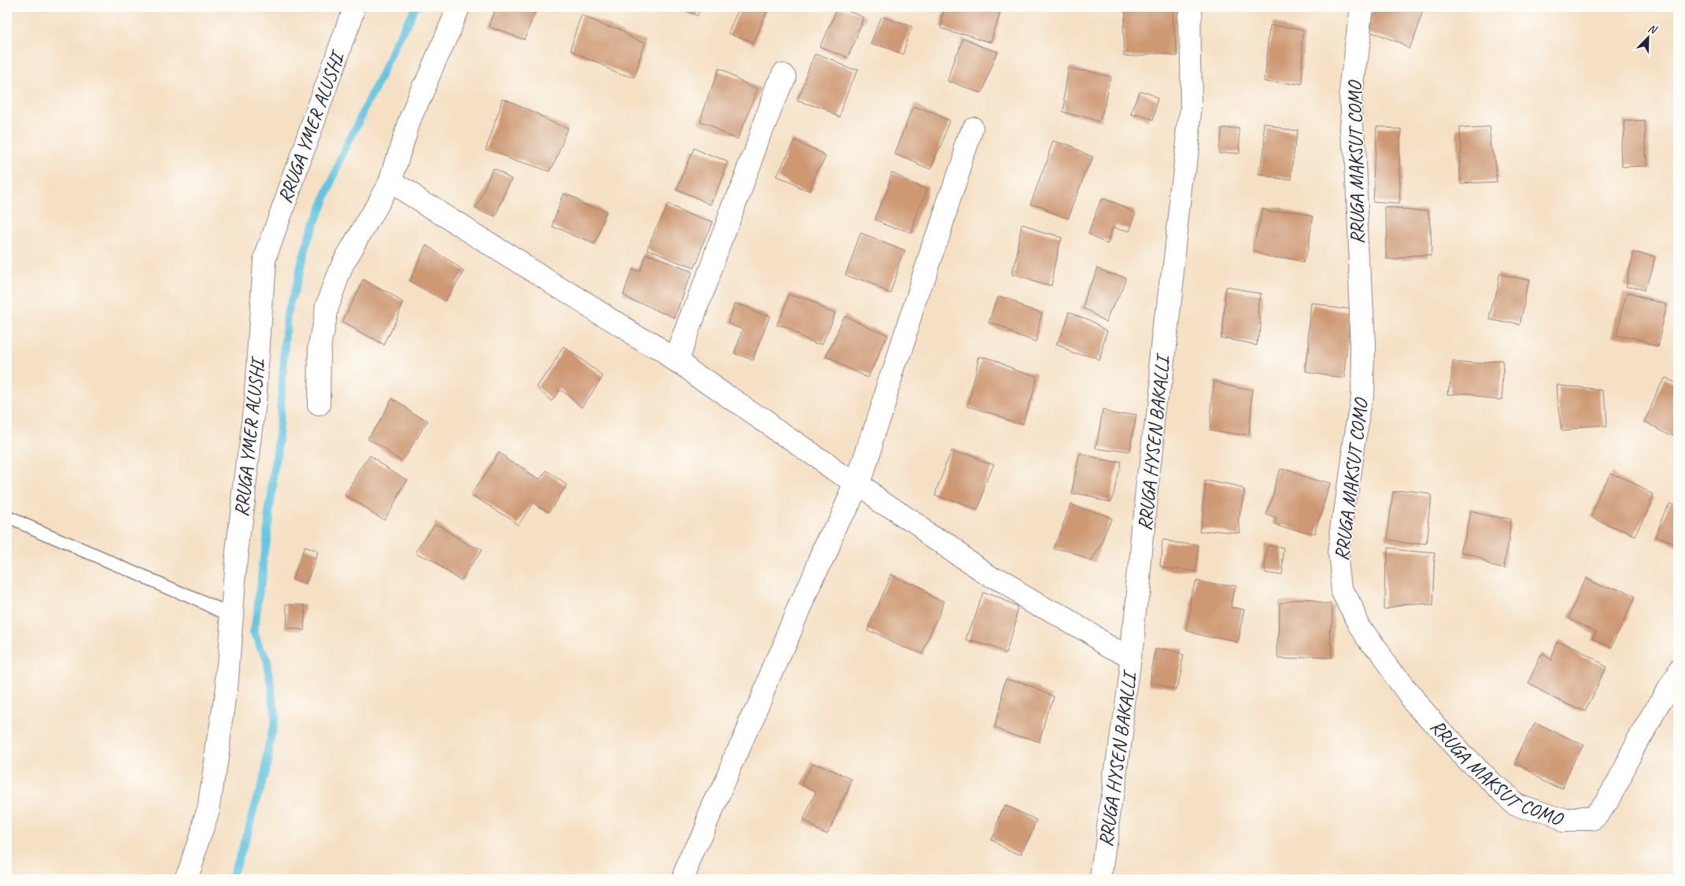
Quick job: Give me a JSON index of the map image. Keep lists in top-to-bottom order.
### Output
{
  "streets": {
    "street": ["RRUGA YMER ALUSHI", "RRUGA MAKSUT COMO", "RRUGA HYSEN BAKALLI"]
  },
  "north": "top right"
}
